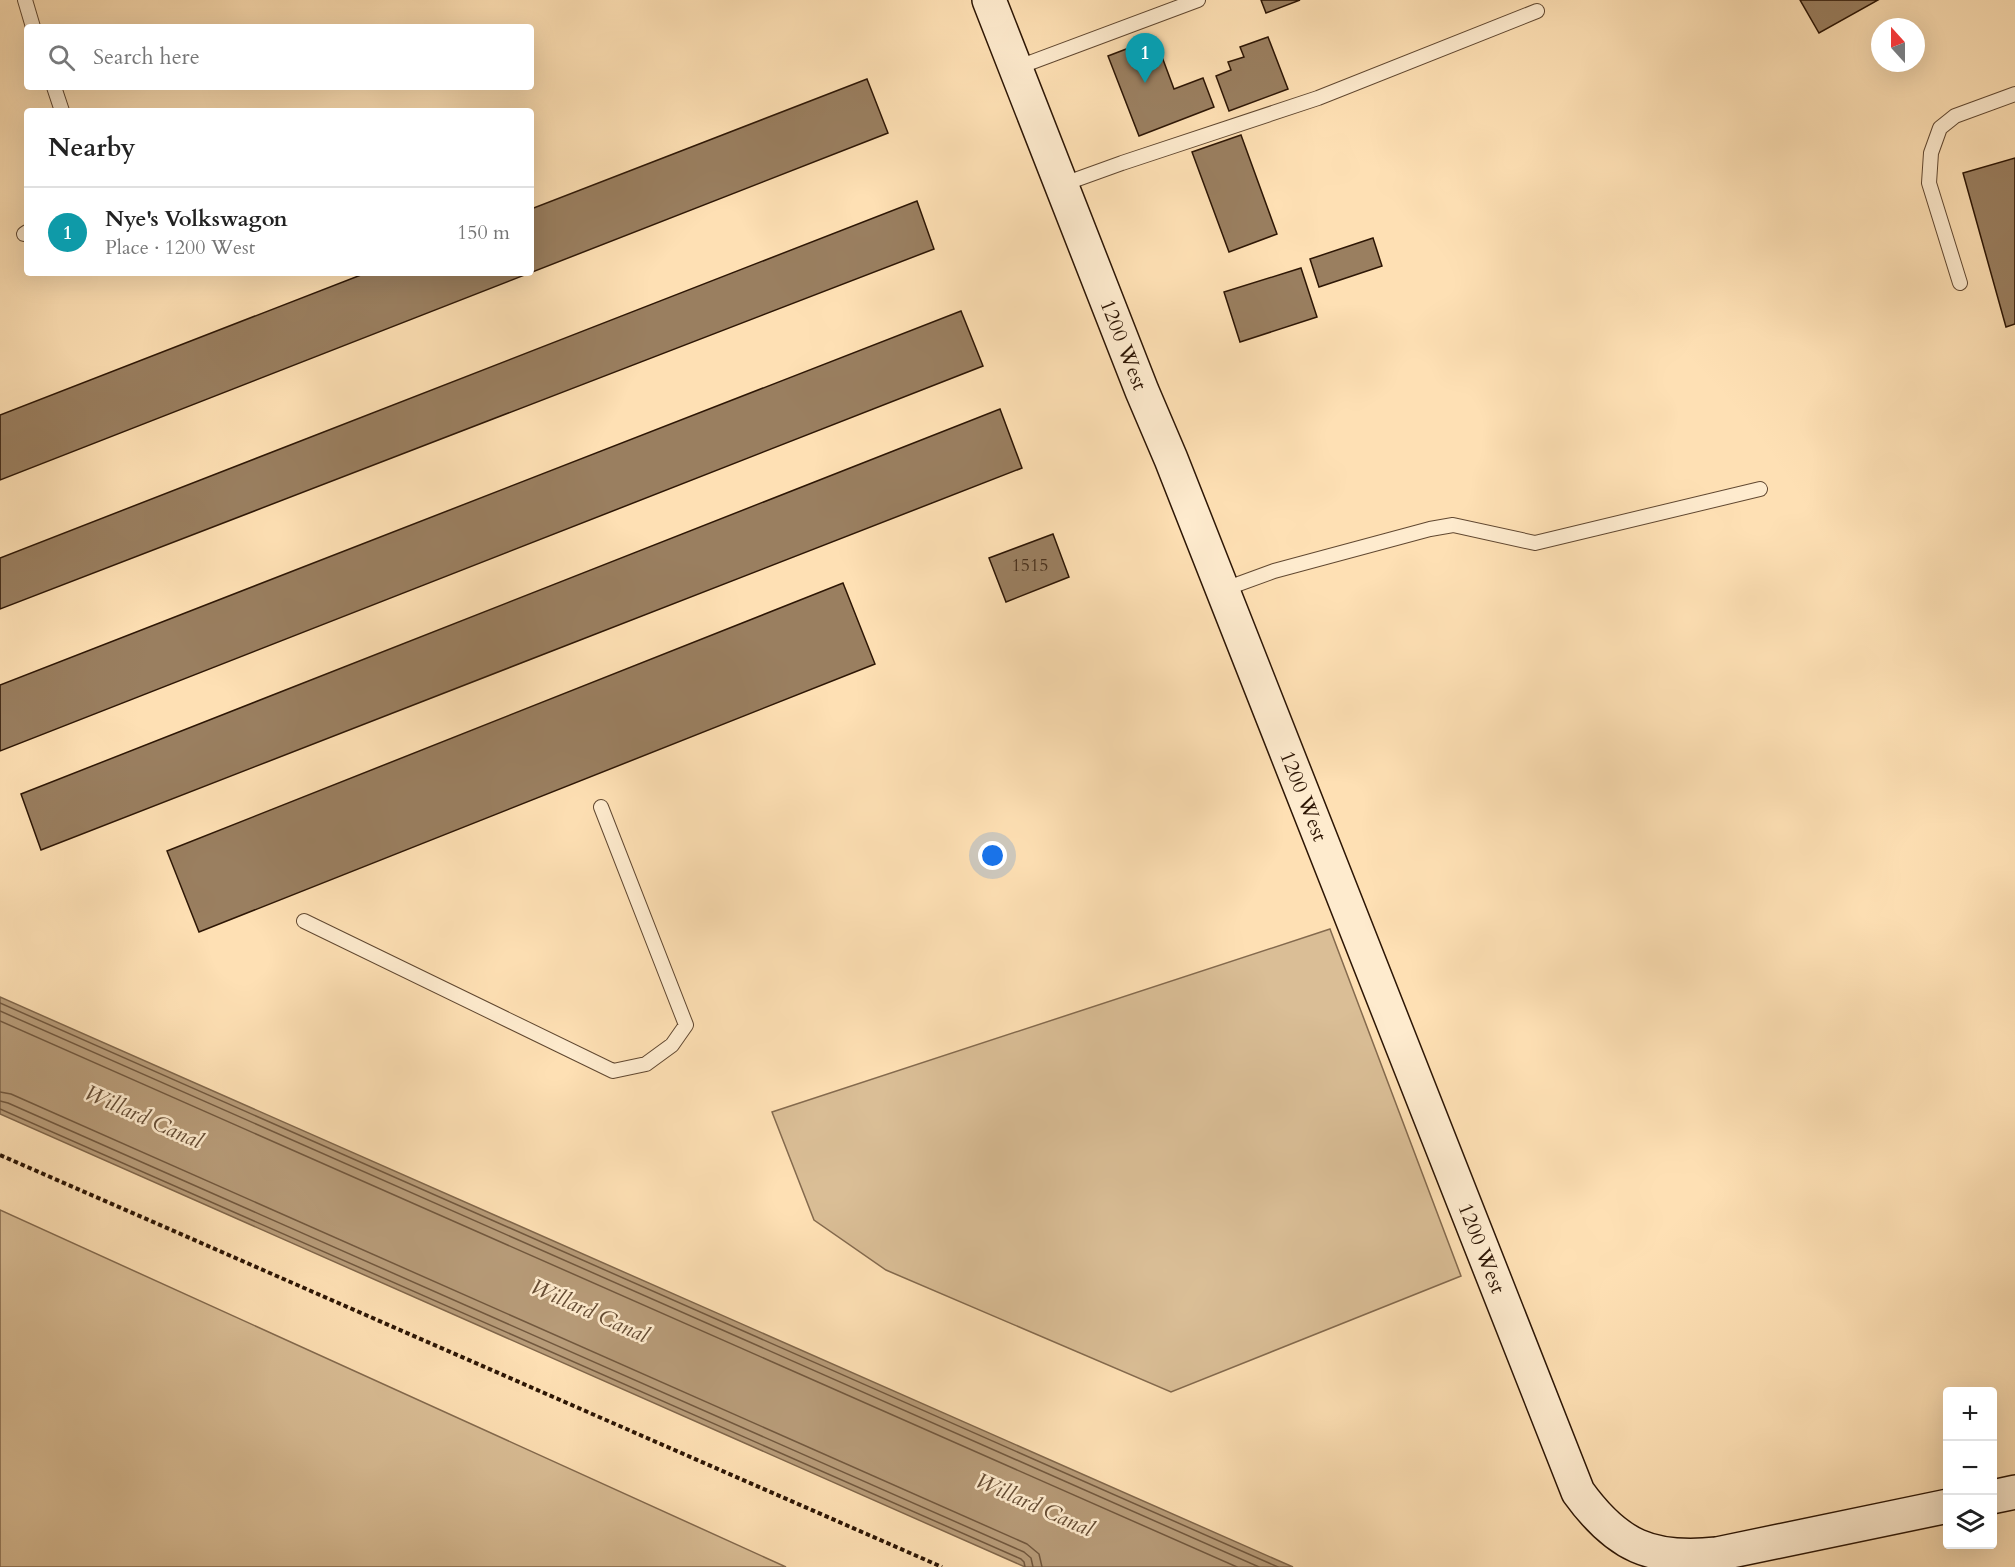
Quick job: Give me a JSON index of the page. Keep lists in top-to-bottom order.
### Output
{
  "streets": {
    "street": ["1200 West"]
  },
  "water": ["Willard Canal"],
  "house_numbers": ["1515"],
  "north": "top",
  "page": {
    "search": "Search here",
    "pins": "1",
    "heading": "Nearby",
    "list": [
      {
        "mark": "1",
        "name": "Nye's Volkswagon",
        "note": "Place · 1200 West",
        "value": "150 m"
      }
    ],
    "map_buttons": ["+", "−"]
  }
}
